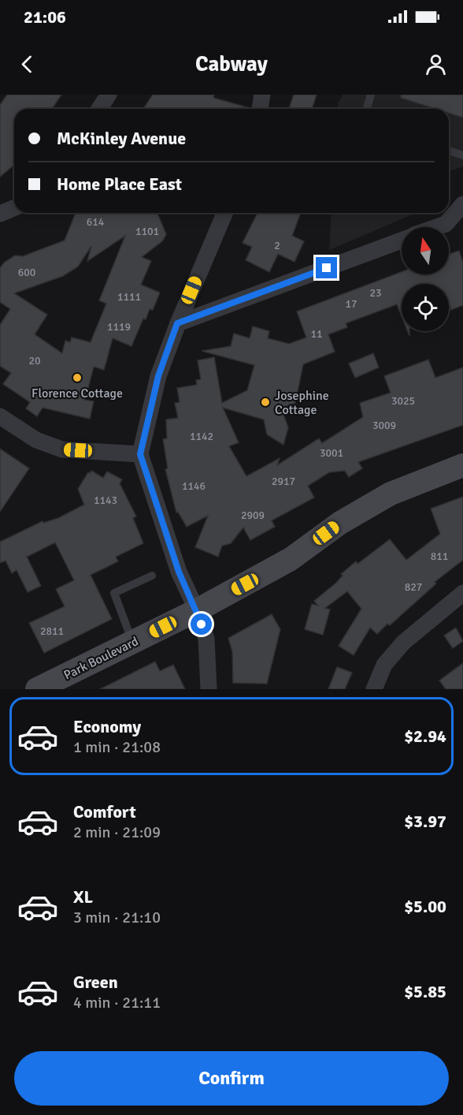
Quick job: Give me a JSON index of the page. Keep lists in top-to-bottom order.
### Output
{
  "streets": {
    "main road": ["Park Boulevard"]
  },
  "places": ["Florence Cottage", "Josephine Cottage"],
  "house_numbers": [
    "614",
    "1101",
    "2",
    "600",
    "23",
    "1111",
    "17",
    "1119",
    "11",
    "20",
    "3025",
    "3009",
    "1142",
    "3001",
    "2917",
    "1146",
    "1143",
    "2909",
    "811",
    "827",
    "2811"
  ],
  "north": "top",
  "page": {
    "status": "21:06",
    "header": "Cabway",
    "banner": ["McKinley Avenue", "Home Place East"],
    "list": [
      {
        "name": "Economy",
        "note": "1 min · 21:08",
        "value": "$2.94"
      },
      {
        "name": "Comfort",
        "note": "2 min · 21:09",
        "value": "$3.97"
      },
      {
        "name": "XL",
        "note": "3 min · 21:10",
        "value": "$5.00"
      },
      {
        "name": "Green",
        "note": "4 min · 21:11",
        "value": "$5.85"
      }
    ],
    "buttons": "Confirm"
  }
}
